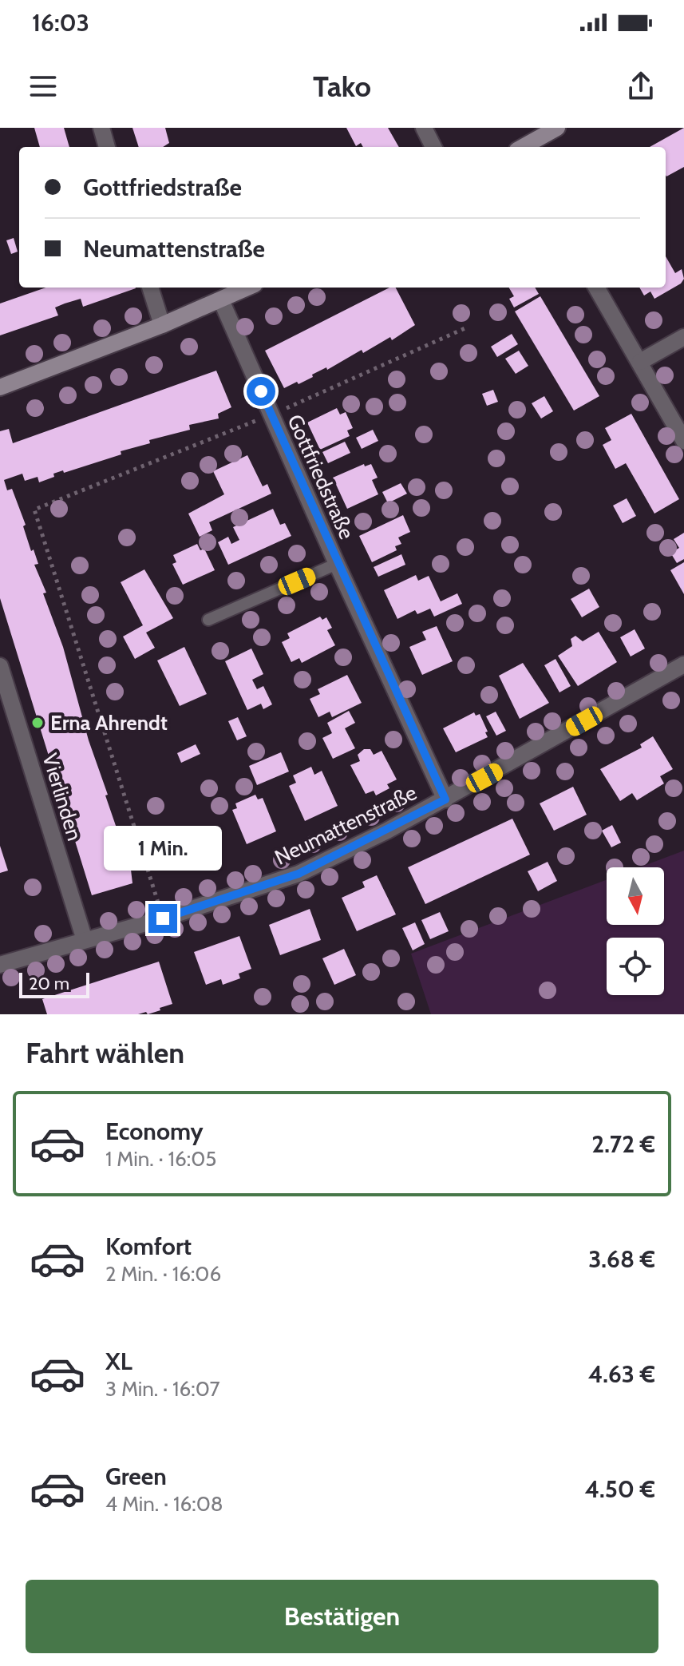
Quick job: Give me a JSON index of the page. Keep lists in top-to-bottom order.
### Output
{
  "streets": {
    "street": ["Gottfriedstraße", "Vierlinden", "Neumattenstraße"]
  },
  "crossings": [
    ["Gottfriedstraße", "Neumattenstraße"],
    ["Vierlinden", "Neumattenstraße"]
  ],
  "places": ["Erna Ahrendt"],
  "scale_bar": "20 m",
  "north": "bottom",
  "page": {
    "status": "16:03",
    "header": "Tako",
    "banner": ["Gottfriedstraße", "Neumattenstraße"],
    "bubble": "1 Min.",
    "scale": "20 m",
    "heading": "Fahrt wählen",
    "list": [
      {
        "name": "Economy",
        "note": "1 Min. · 16:05",
        "value": "2.72 €"
      },
      {
        "name": "Komfort",
        "note": "2 Min. · 16:06",
        "value": "3.68 €"
      },
      {
        "name": "XL",
        "note": "3 Min. · 16:07",
        "value": "4.63 €"
      },
      {
        "name": "Green",
        "note": "4 Min. · 16:08",
        "value": "4.50 €"
      }
    ],
    "buttons": "Bestätigen"
  }
}
